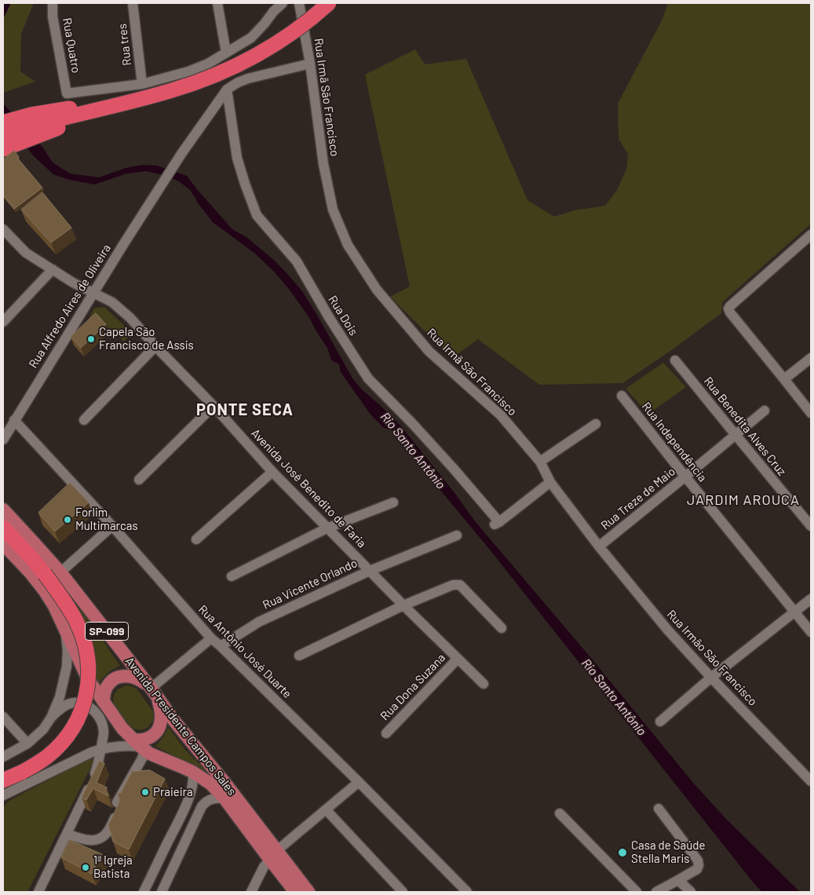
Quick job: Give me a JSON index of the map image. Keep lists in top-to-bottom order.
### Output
{
  "streets": {
    "main road": ["SP-099", "Avenida Presidente Campos Sales"],
    "street": [
      "Rua tres",
      "Rua Quatro",
      "Rua Irmã São Francisco",
      "Rua Alfredo Aires de Oliveira",
      "Rua Dois",
      "Rua Benedita Alves Cruz",
      "Rua Independência",
      "Avenida José Benedito de Faria",
      "Rua Treze de Maio",
      "Rua Vicente Orlando",
      "Rua Antônio José Duarte",
      "Rua Irmão São Francisco",
      "Rua Dona Suzana"
    ]
  },
  "crossings": [
    ["Rua Irmã São Francisco", "Rua Dois"],
    ["Rua Irmã São Francisco", "Rua Treze de Maio"],
    ["Rua Irmã São Francisco", "Rua Irmão São Francisco"],
    ["Rua Alfredo Aires de Oliveira", "Rua Dois"],
    ["Rua Alfredo Aires de Oliveira", "Avenida José Benedito de Faria"],
    ["Rua Alfredo Aires de Oliveira", "Rua Antônio José Duarte"],
    ["Rua Benedita Alves Cruz", "Rua Treze de Maio"],
    ["Rua Independência", "Rua Treze de Maio"],
    ["Avenida José Benedito de Faria", "Rua Vicente Orlando"],
    ["Avenida José Benedito de Faria", "Rua Dona Suzana"],
    ["Rua Treze de Maio", "Rua Irmão São Francisco"],
    ["Rua Vicente Orlando", "Rua Antônio José Duarte"],
    ["SP-099", "Avenida Presidente Campos Sales"]
  ],
  "districts": ["PONTE SECA", "JARDIM AROUCA"],
  "water": ["Rio Santo Antônio"],
  "places": [
    "Capela São Francisco de Assis",
    "Forlim Multimarcas",
    "Praieira",
    "Casa de Saúde Stella Maris",
    "1ª Igreja Batista"
  ]
}
